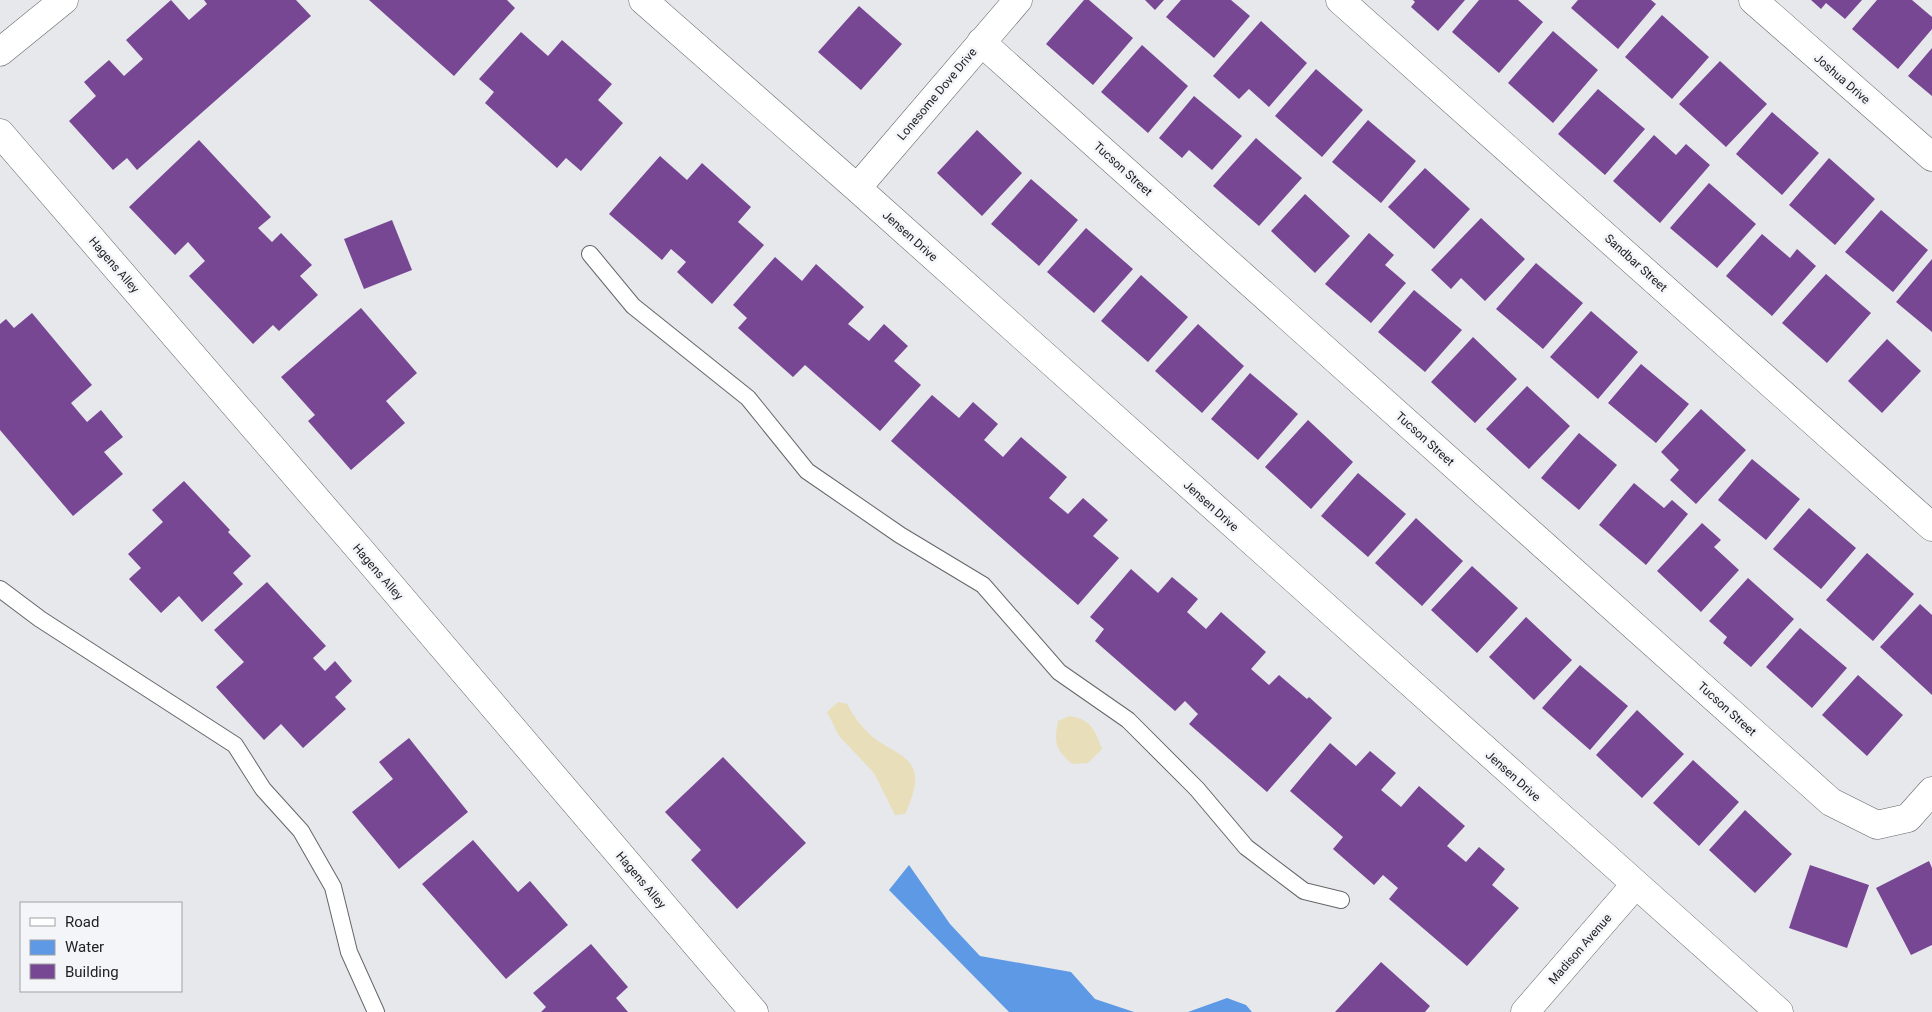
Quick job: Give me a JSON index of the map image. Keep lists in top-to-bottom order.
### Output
{
  "streets": {
    "street": [
      "Joshua Drive",
      "Lonesome Dove Drive",
      "Tucson Street",
      "Jensen Drive",
      "Sandbar Street",
      "Hagens Alley",
      "Madison Avenue"
    ]
  },
  "crossings": [
    ["Lonesome Dove Drive", "Tucson Street"],
    ["Lonesome Dove Drive", "Jensen Drive"],
    ["Jensen Drive", "Madison Avenue"]
  ],
  "legend": ["Road", "Water", "Building"]
}
